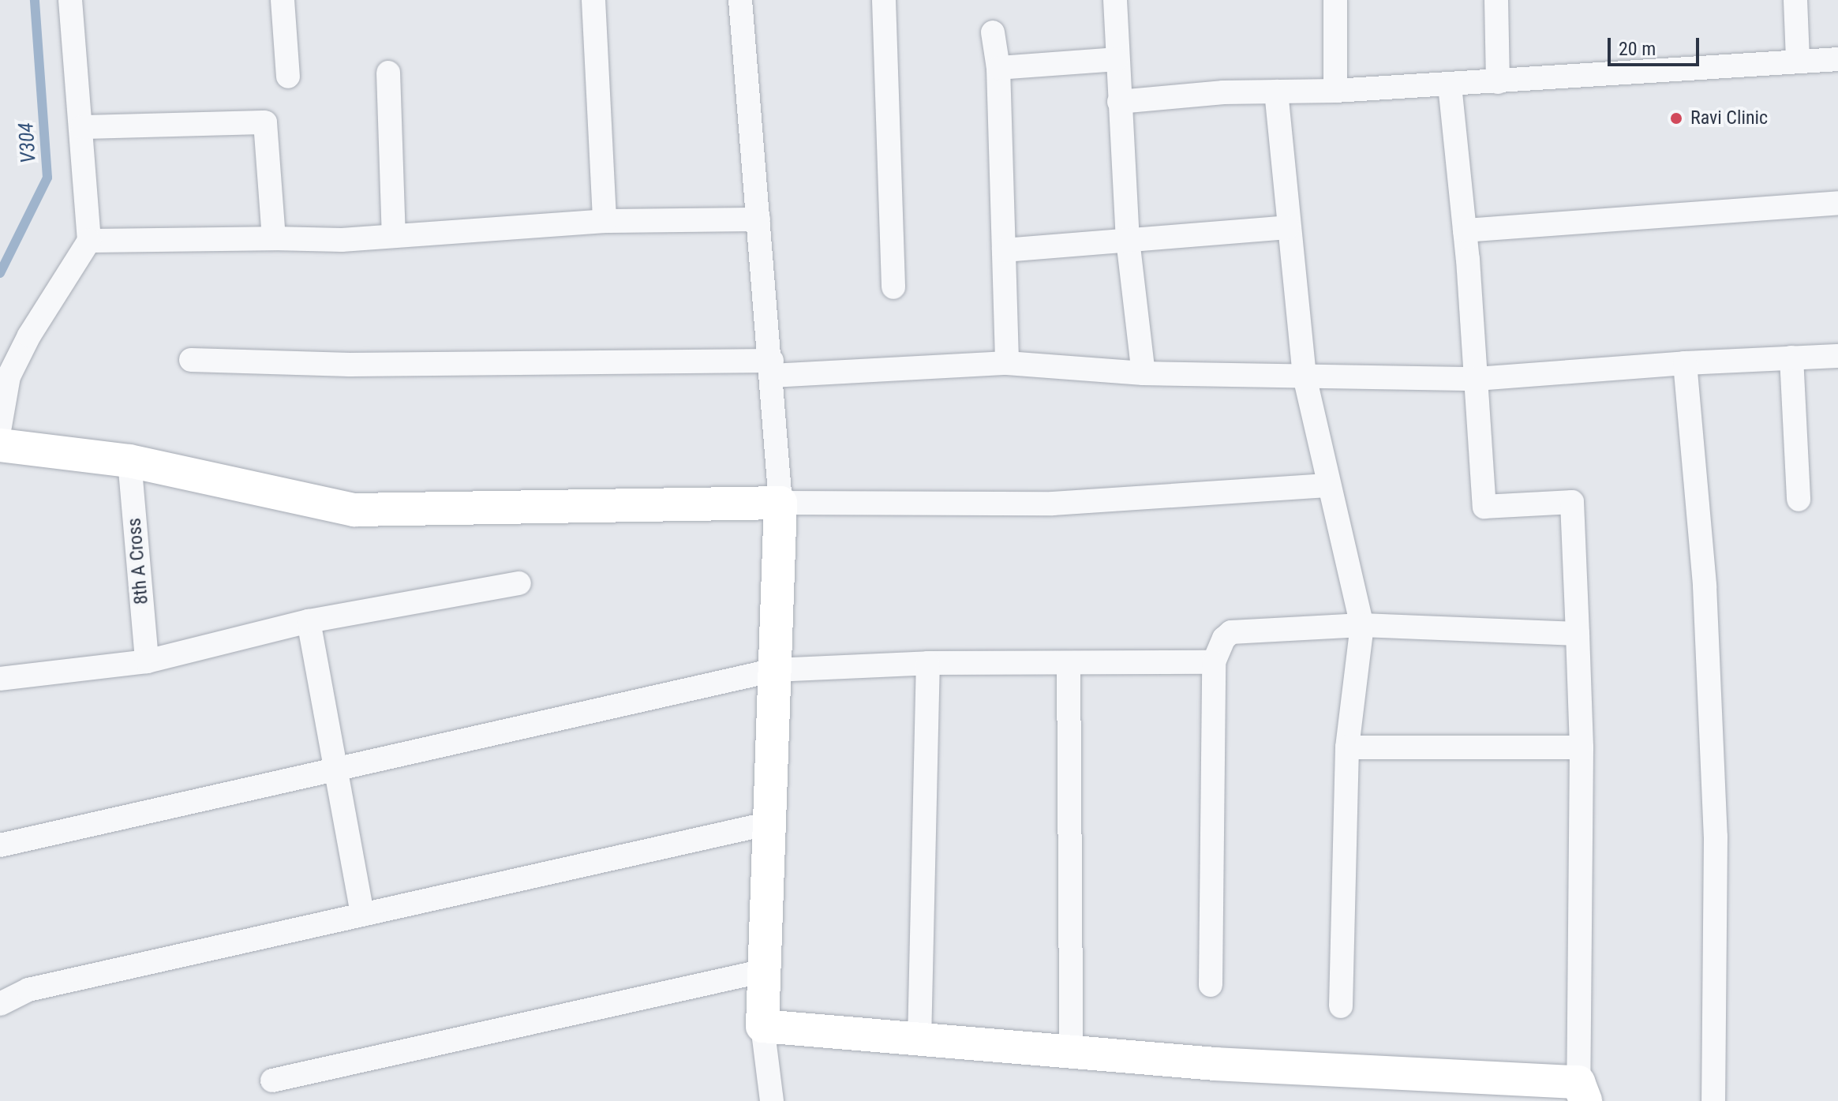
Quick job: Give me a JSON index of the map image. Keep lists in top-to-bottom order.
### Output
{
  "streets": {
    "street": ["8th A Cross"]
  },
  "water": ["V304"],
  "places": ["Ravi Clinic"],
  "scale_bar": "20 m"
}
